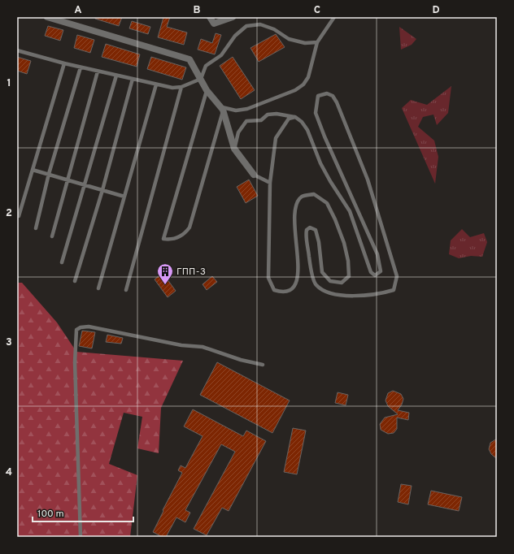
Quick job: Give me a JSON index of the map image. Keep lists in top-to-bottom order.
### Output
{
  "places": {
    "building": ["ГПП-3"]
  },
  "scale_bar": "100 m",
  "grid": {
    "columns": [
      "A",
      "B",
      "C",
      "D"
    ],
    "rows": [
      "1",
      "2",
      "3",
      "4"
    ]
  }
}
